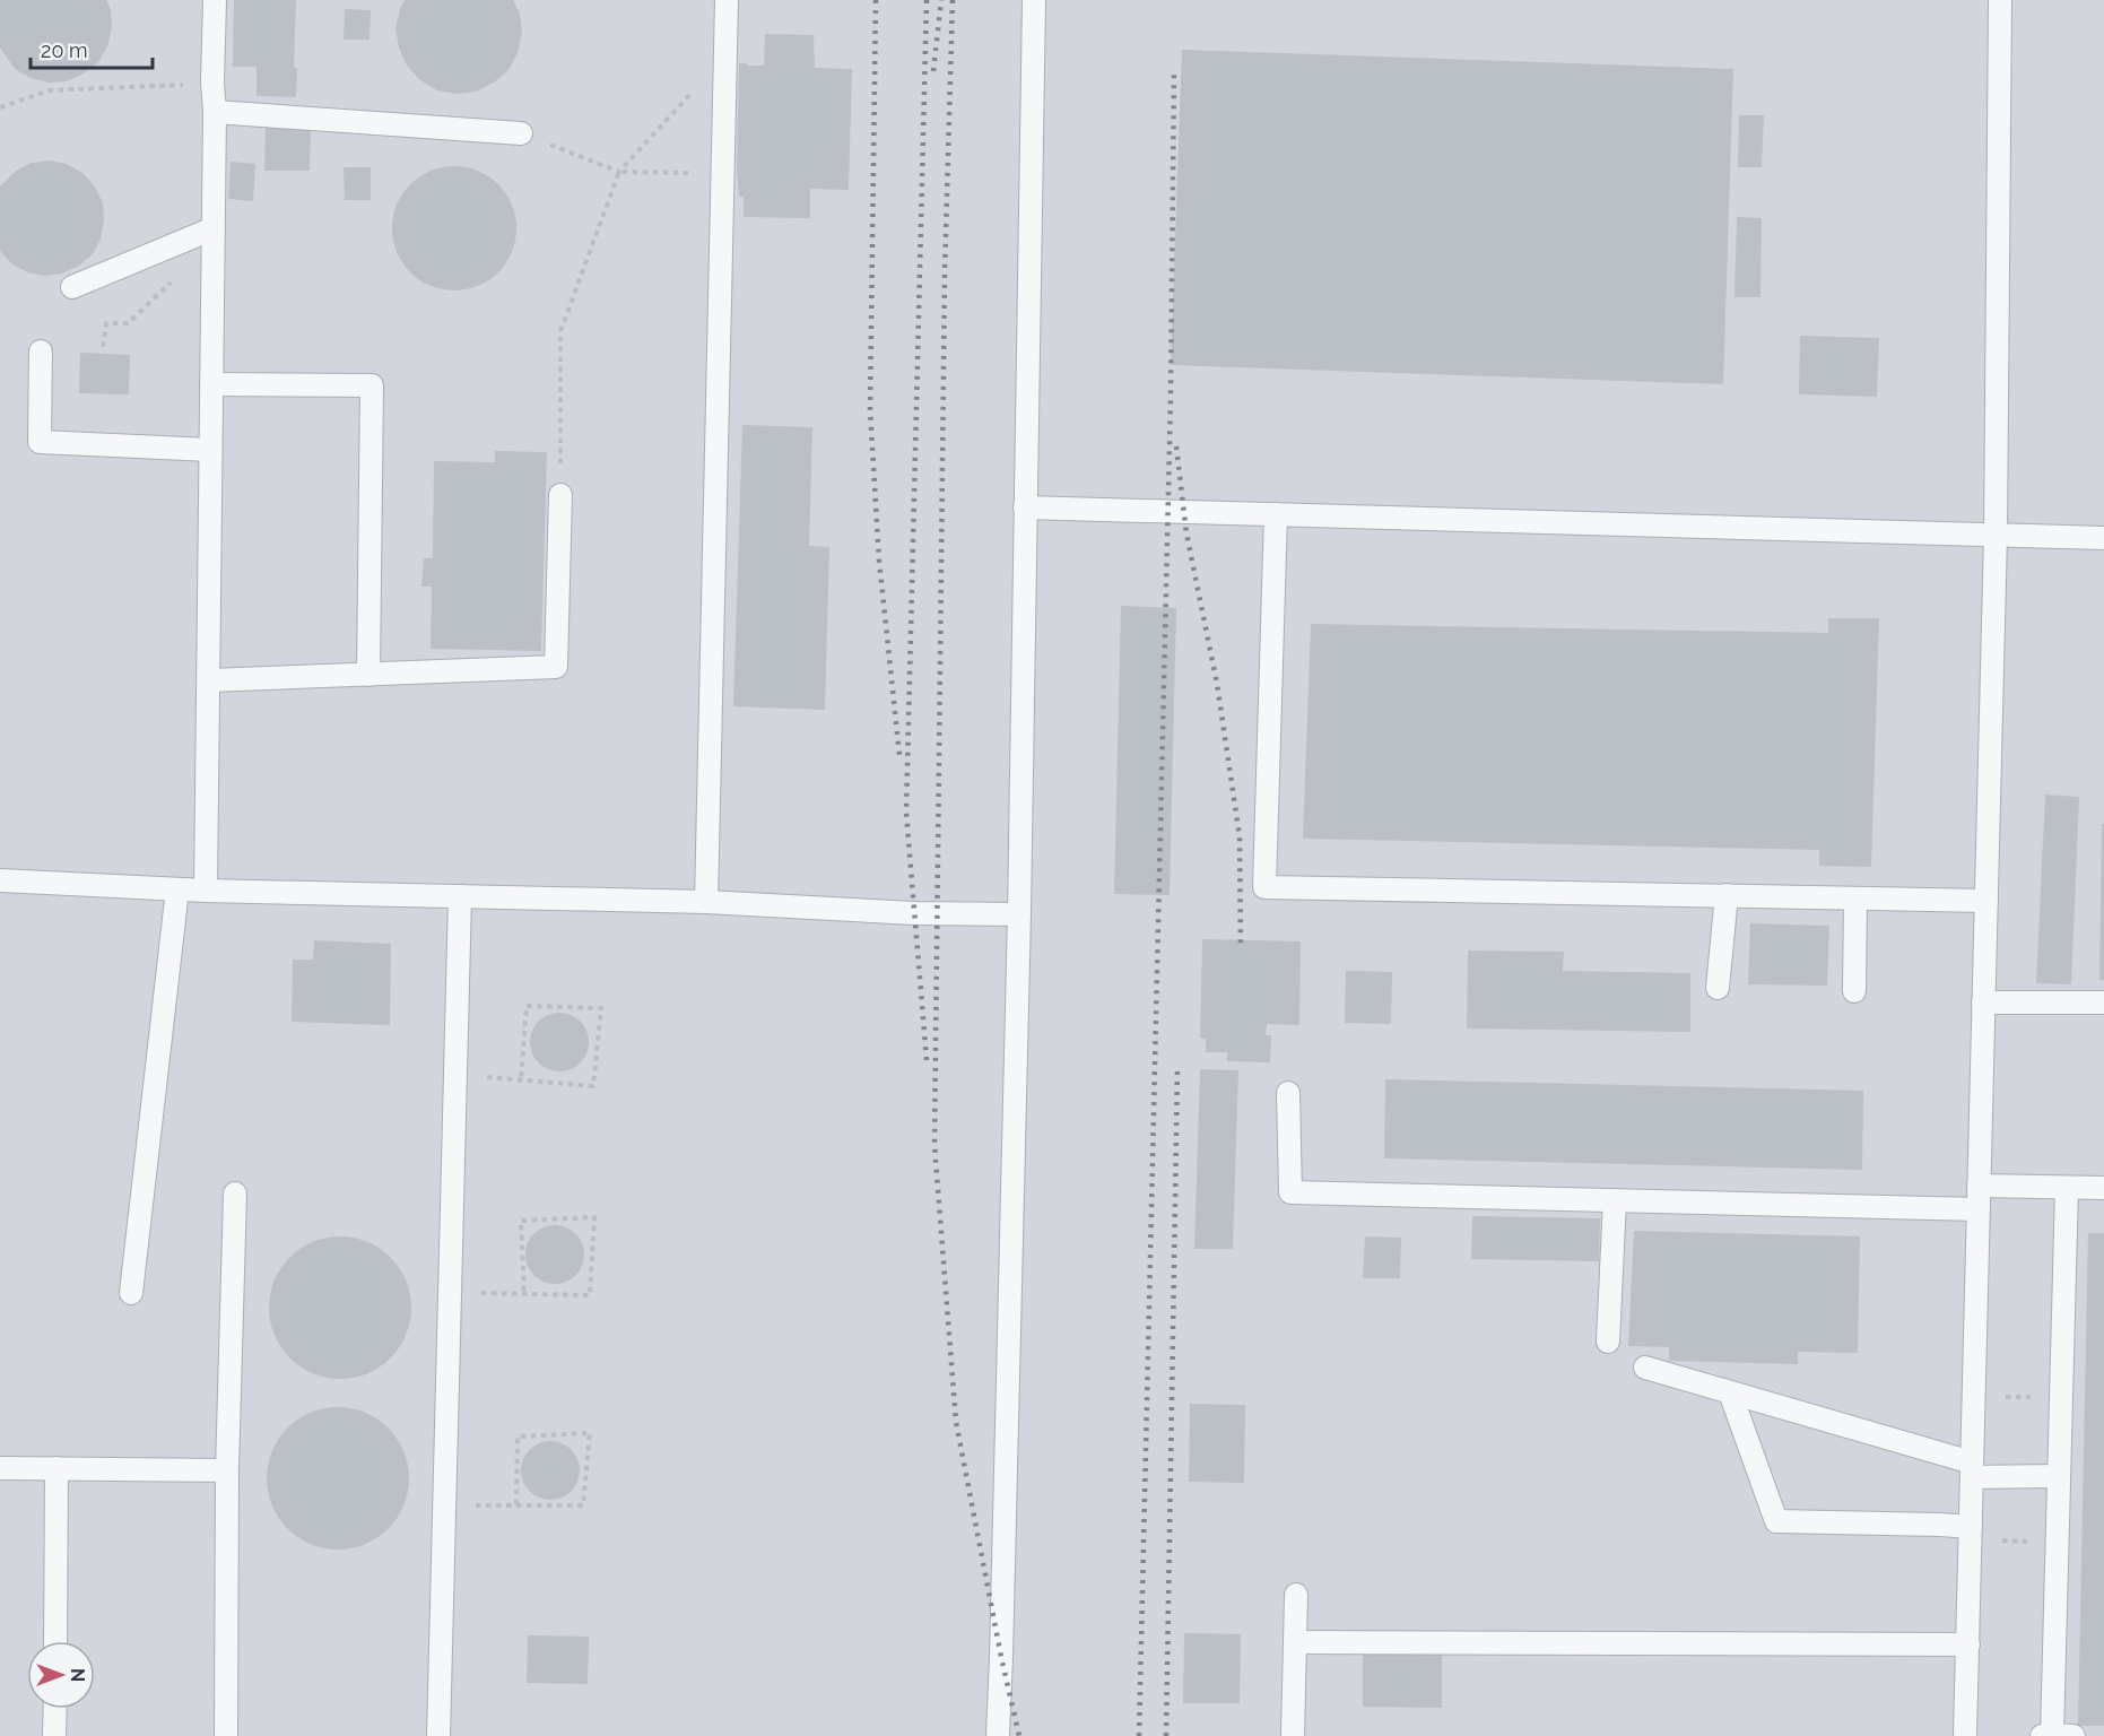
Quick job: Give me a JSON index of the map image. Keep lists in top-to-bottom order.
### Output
{
  "scale_bar": "20 m",
  "north": "right"
}
